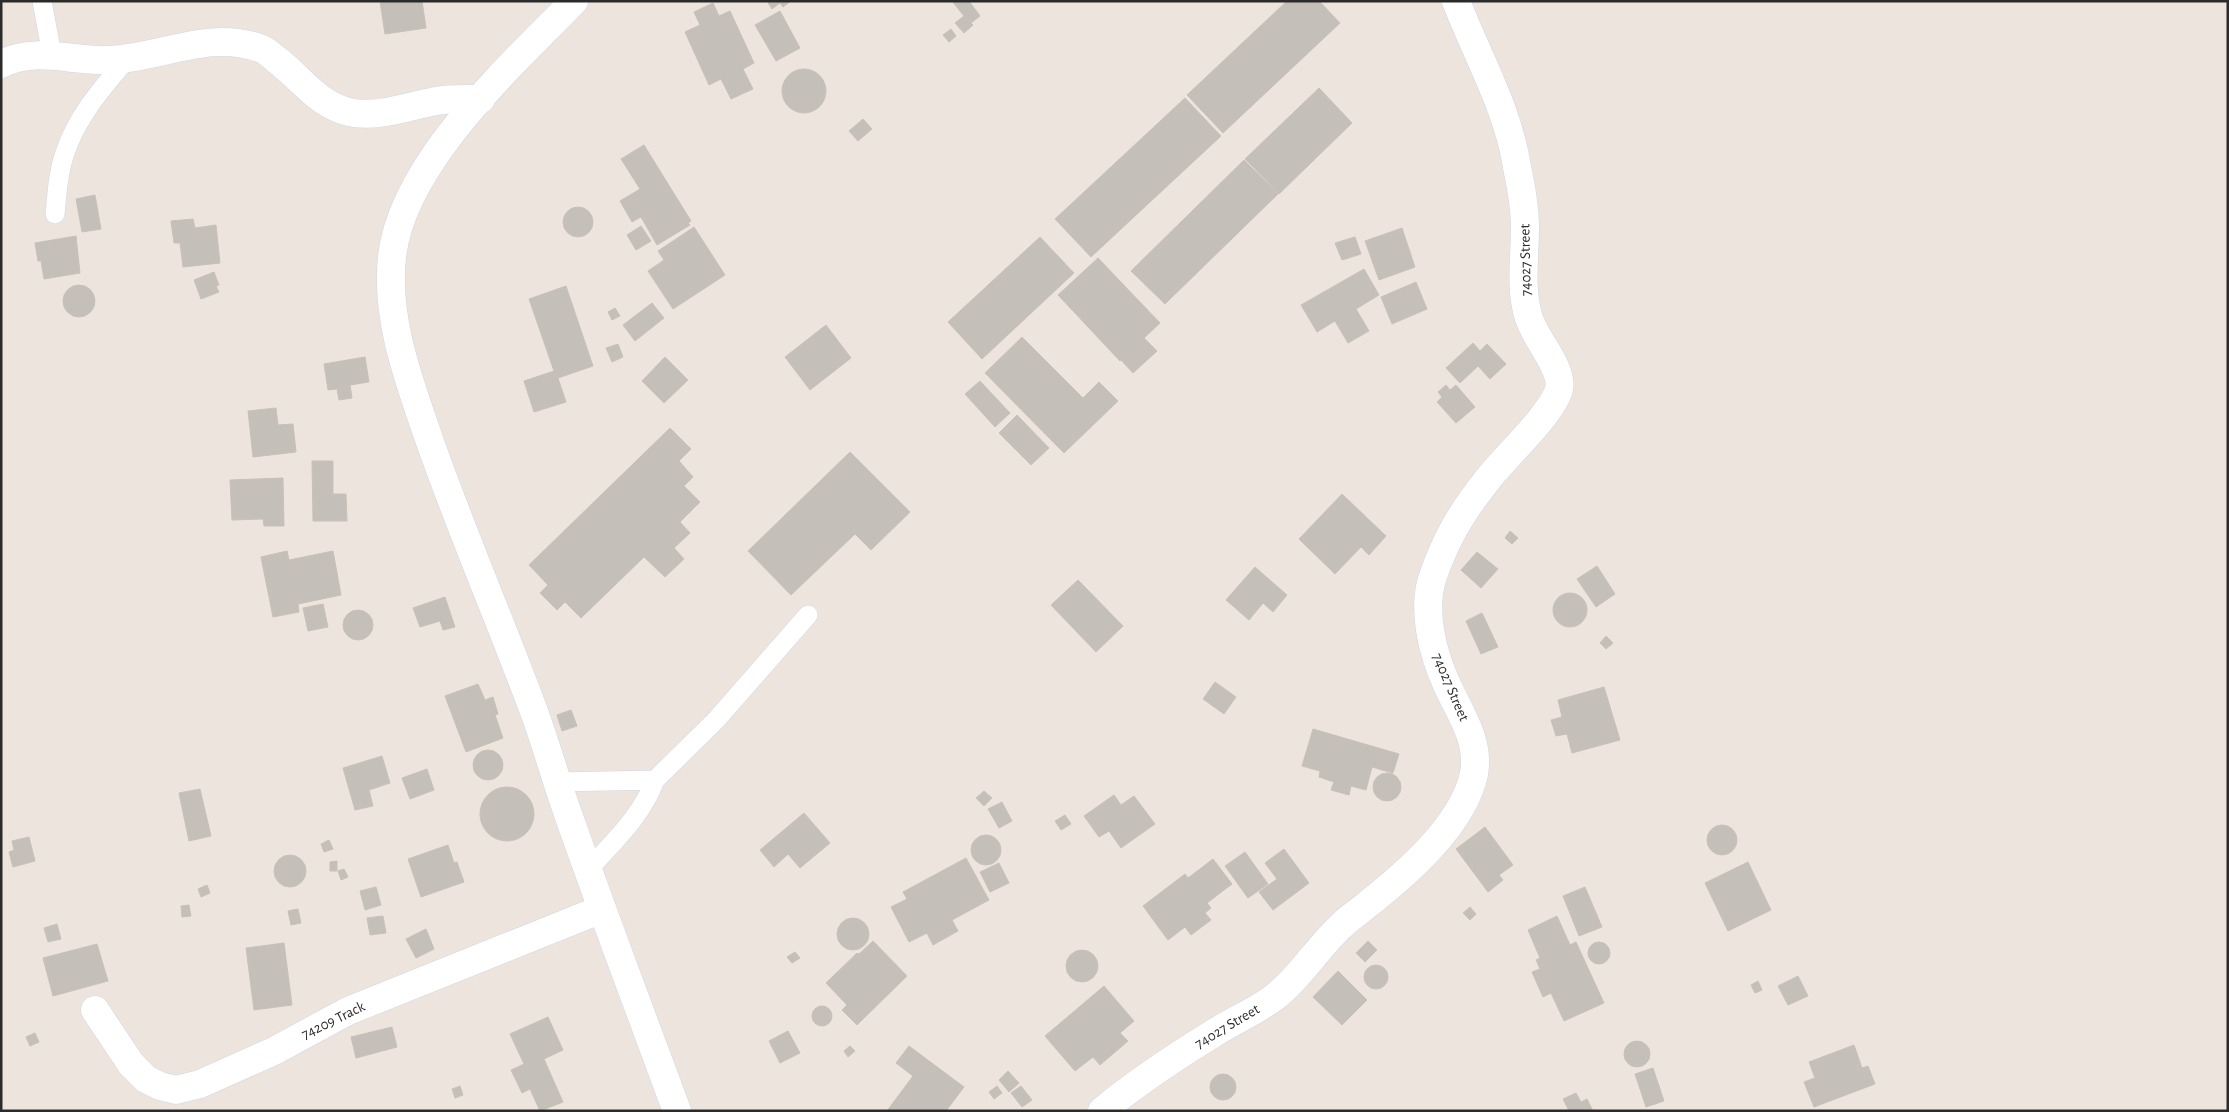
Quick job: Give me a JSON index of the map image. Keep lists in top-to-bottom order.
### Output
{
  "streets": {
    "street": ["74027 Street", "74209 Track"]
  }
}
